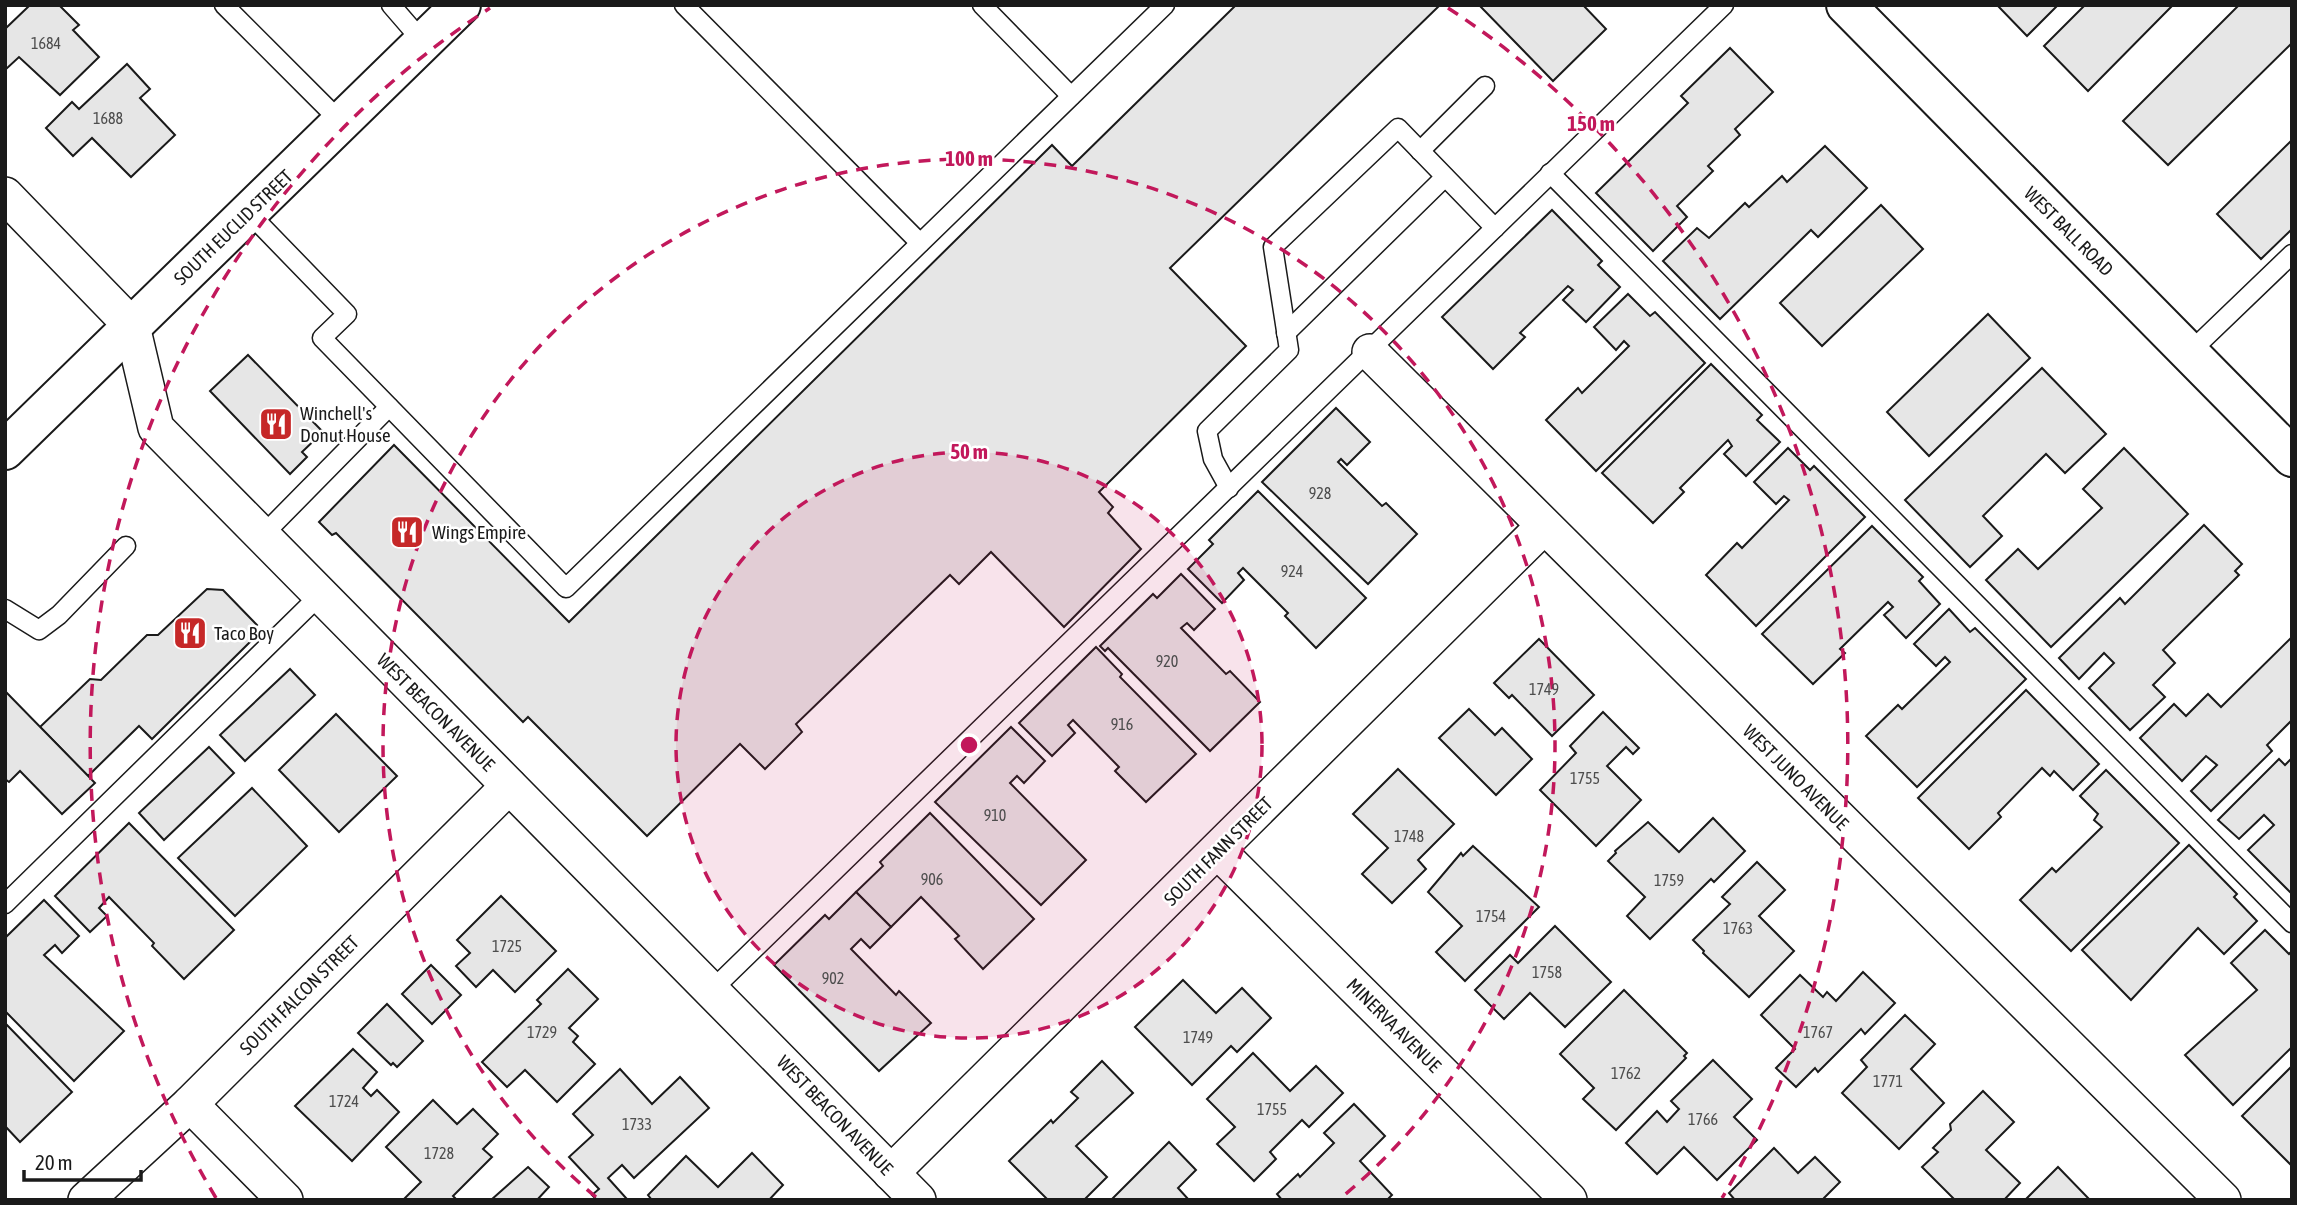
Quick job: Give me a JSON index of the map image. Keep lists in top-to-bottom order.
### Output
{
  "streets": {
    "main road": ["SOUTH EUCLID STREET", "WEST BALL ROAD"],
    "street": [
      "WEST BEACON AVENUE",
      "WEST JUNO AVENUE",
      "SOUTH FANN STREET",
      "SOUTH FALCON STREET",
      "MINERVA AVENUE"
    ]
  },
  "crossings": [
    ["SOUTH EUCLID STREET", "WEST BEACON AVENUE"],
    ["WEST BEACON AVENUE", "SOUTH FANN STREET"],
    ["WEST BEACON AVENUE", "SOUTH FALCON STREET"],
    ["WEST JUNO AVENUE", "SOUTH FANN STREET"],
    ["SOUTH FANN STREET", "MINERVA AVENUE"]
  ],
  "places": {
    "restaurant": ["Winchell's Donut House", "Wings Empire", "Taco Boy"]
  },
  "house_numbers": [
    "1684",
    "1688",
    "928",
    "924",
    "920",
    "1749",
    "916",
    "1755",
    "910",
    "1748",
    "906",
    "1759",
    "1754",
    "1763",
    "1725",
    "1758",
    "902",
    "1729",
    "1767",
    "1749",
    "1762",
    "1771",
    "1724",
    "1755",
    "1766",
    "1733",
    "1728"
  ],
  "scale_bar": "20 m",
  "rings": ["150 m", "100 m", "50 m"]
}
